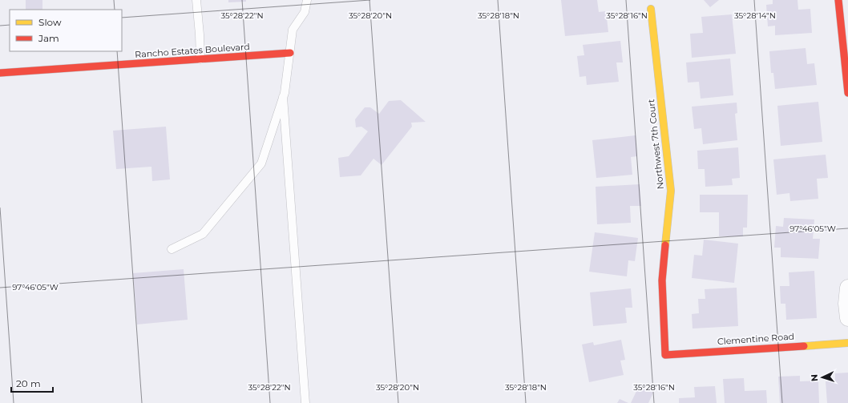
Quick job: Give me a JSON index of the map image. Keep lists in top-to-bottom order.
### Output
{
  "streets": {
    "street": ["Rancho Estates Boulevard", "Northwest 7th Court", "Clementine Road"]
  },
  "crossings": [
    ["Northwest 7th Court", "Clementine Road"]
  ],
  "legend": ["Slow", "Jam"],
  "scale_bar": "20 m",
  "north": "left",
  "coordinates": [
    "35°28'22\"N",
    "35°28'20\"N",
    "35°28'18\"N",
    "35°28'16\"N",
    "35°28'14\"N",
    "97°46'05\"W"
  ]
}
